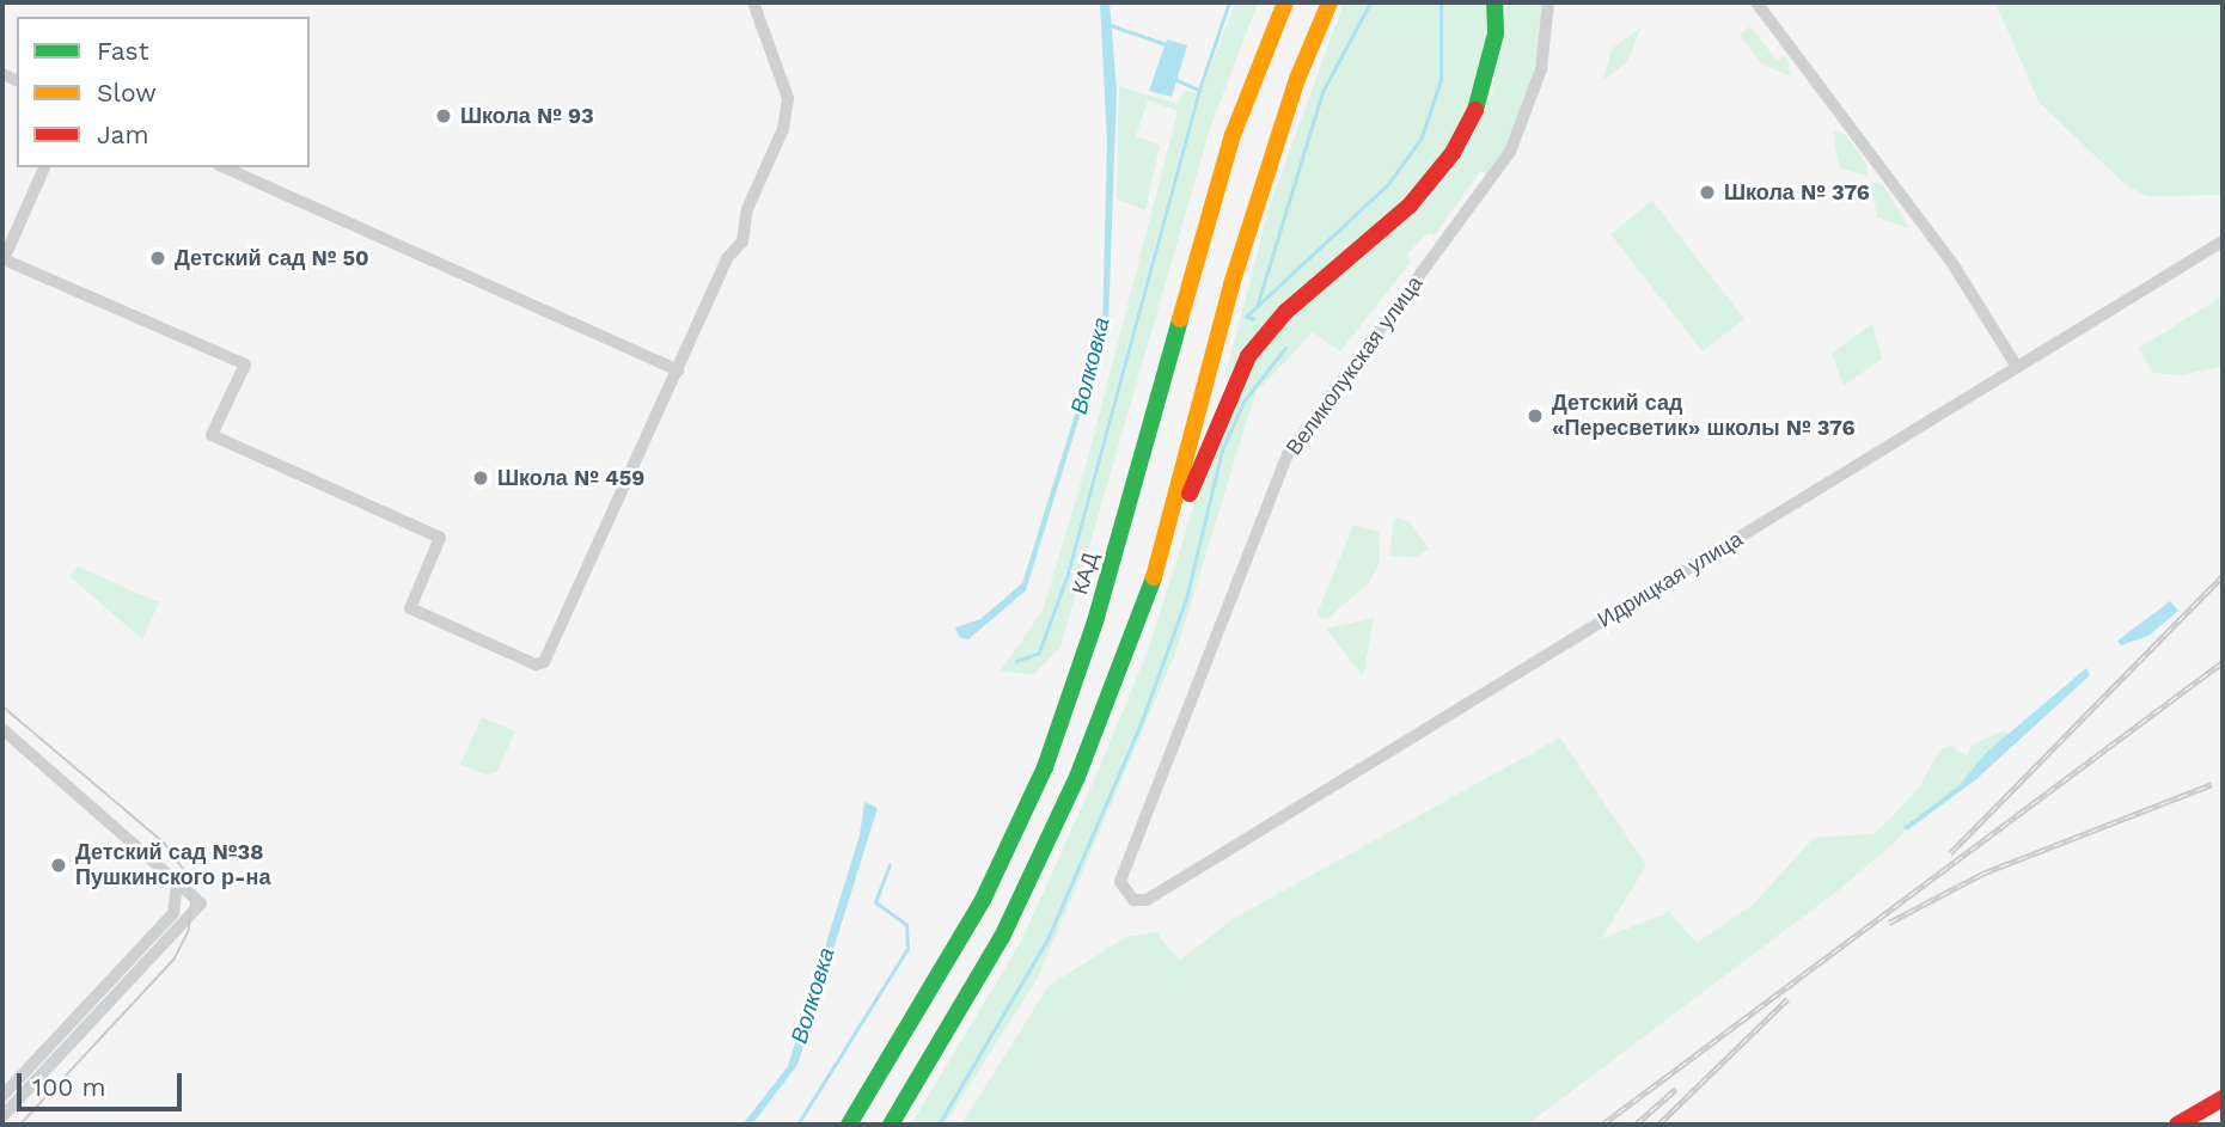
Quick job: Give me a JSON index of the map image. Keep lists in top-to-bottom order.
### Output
{
  "streets": {
    "main road": ["КАД"],
    "street": ["Великолукская улица", "Идрицкая улица"]
  },
  "crossings": [
    ["Великолукская улица", "Идрицкая улица"]
  ],
  "water": ["Волковка"],
  "places": [
    "Школа № 93",
    "Школа № 376",
    "Детский сад № 50",
    "Детский сад «Пересветик» школы № 376",
    "Школа № 459",
    "Детский сад №38 Пушкинского р-на"
  ],
  "legend": ["Fast", "Slow", "Jam"],
  "scale_bar": "100 m"
}
